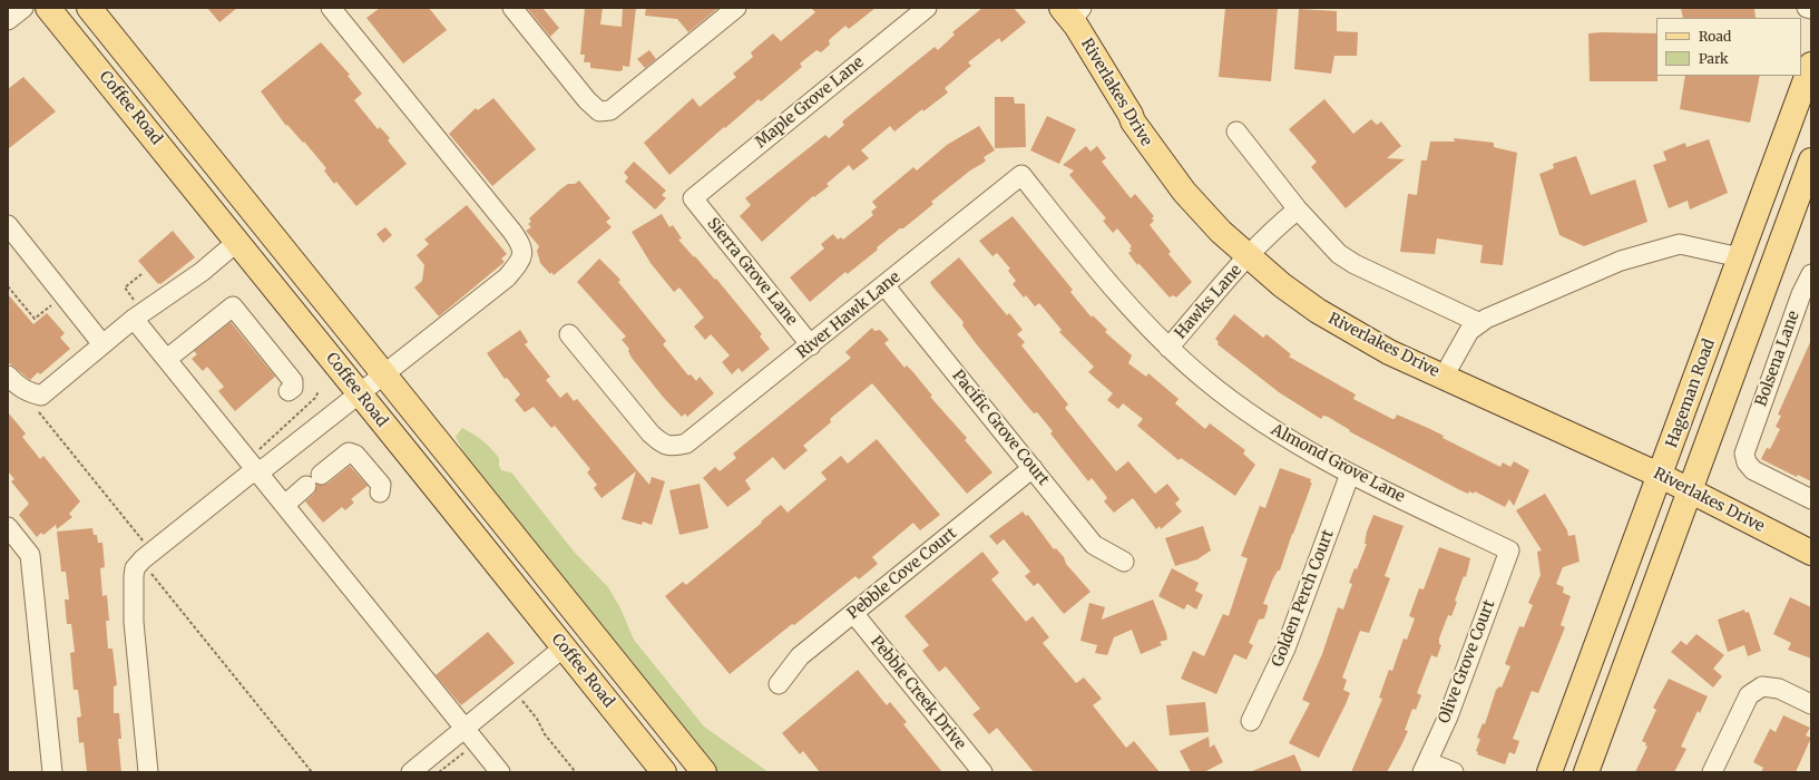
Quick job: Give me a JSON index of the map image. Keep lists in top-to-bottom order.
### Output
{
  "streets": {
    "main road": ["Riverlakes Drive", "Coffee Road", "Hageman Road"],
    "street": [
      "Maple Grove Lane",
      "Sierra Grove Lane",
      "Hawks Lane",
      "River Hawk Lane",
      "Bolsena Lane",
      "Pacific Grove Court",
      "Almond Grove Lane",
      "Pebble Cove Court",
      "Golden Perch Court",
      "Olive Grove Court",
      "Pebble Creek Drive"
    ]
  },
  "crossings": [
    ["Riverlakes Drive", "Hawks Lane"],
    ["Riverlakes Drive", "Hageman Road"],
    ["Maple Grove Lane", "Sierra Grove Lane"],
    ["Sierra Grove Lane", "River Hawk Lane"],
    ["Hawks Lane", "Almond Grove Lane"],
    ["River Hawk Lane", "Pacific Grove Court"],
    ["River Hawk Lane", "Almond Grove Lane"],
    ["Pacific Grove Court", "Pebble Cove Court"],
    ["Almond Grove Lane", "Golden Perch Court"],
    ["Almond Grove Lane", "Olive Grove Court"],
    ["Pebble Cove Court", "Pebble Creek Drive"]
  ],
  "legend": ["Road", "Park"]
}
